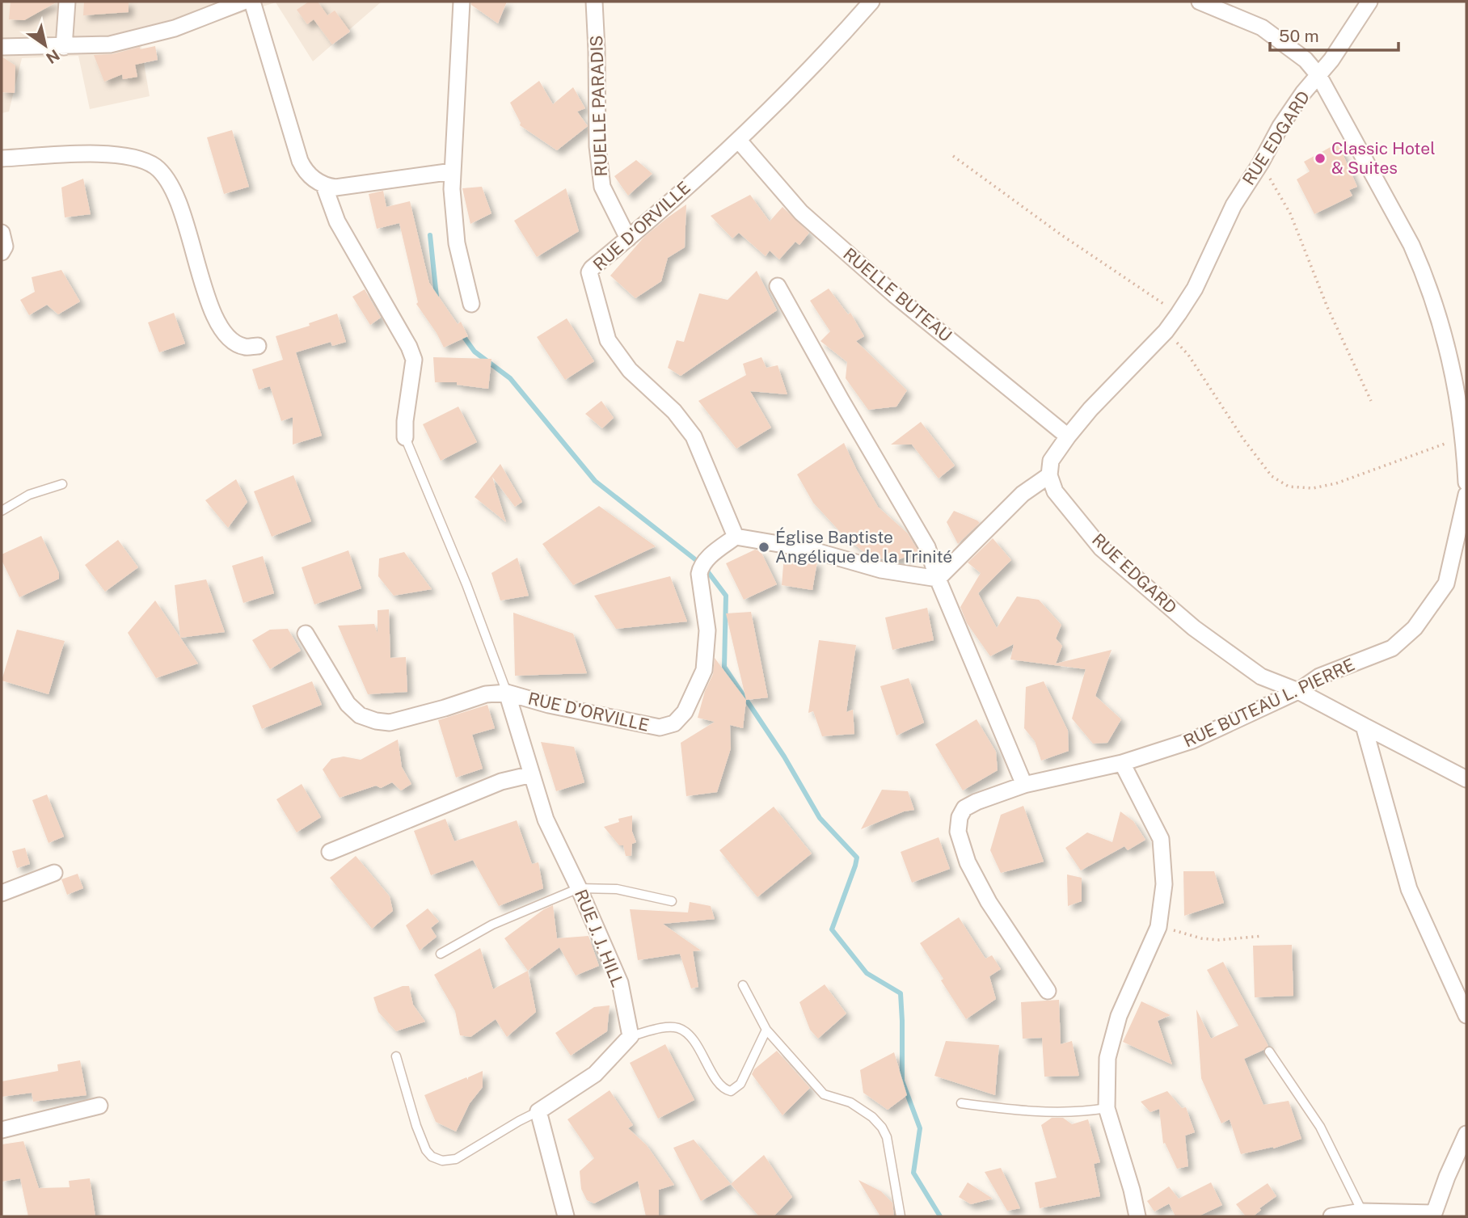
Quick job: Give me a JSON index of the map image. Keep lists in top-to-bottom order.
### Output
{
  "streets": {
    "street": [
      "RUELLE PARADIS",
      "RUE EDGARD",
      "RUE D'ORVILLE",
      "RUELLE BUTEAU",
      "RUE BUTEAU L. PIERRE",
      "RUE J. J. HILL"
    ]
  },
  "crossings": [
    ["RUELLE PARADIS", "RUE D'ORVILLE"],
    ["RUE EDGARD", "RUELLE BUTEAU"],
    ["RUE EDGARD", "RUE BUTEAU L. PIERRE"],
    ["RUE D'ORVILLE", "RUELLE BUTEAU"],
    ["RUE D'ORVILLE", "RUE J. J. HILL"]
  ],
  "places": ["Classic Hotel & Suites", "Église Baptiste Angélique de la Trinité"],
  "scale_bar": "50 m",
  "north": "bottom right"
}
